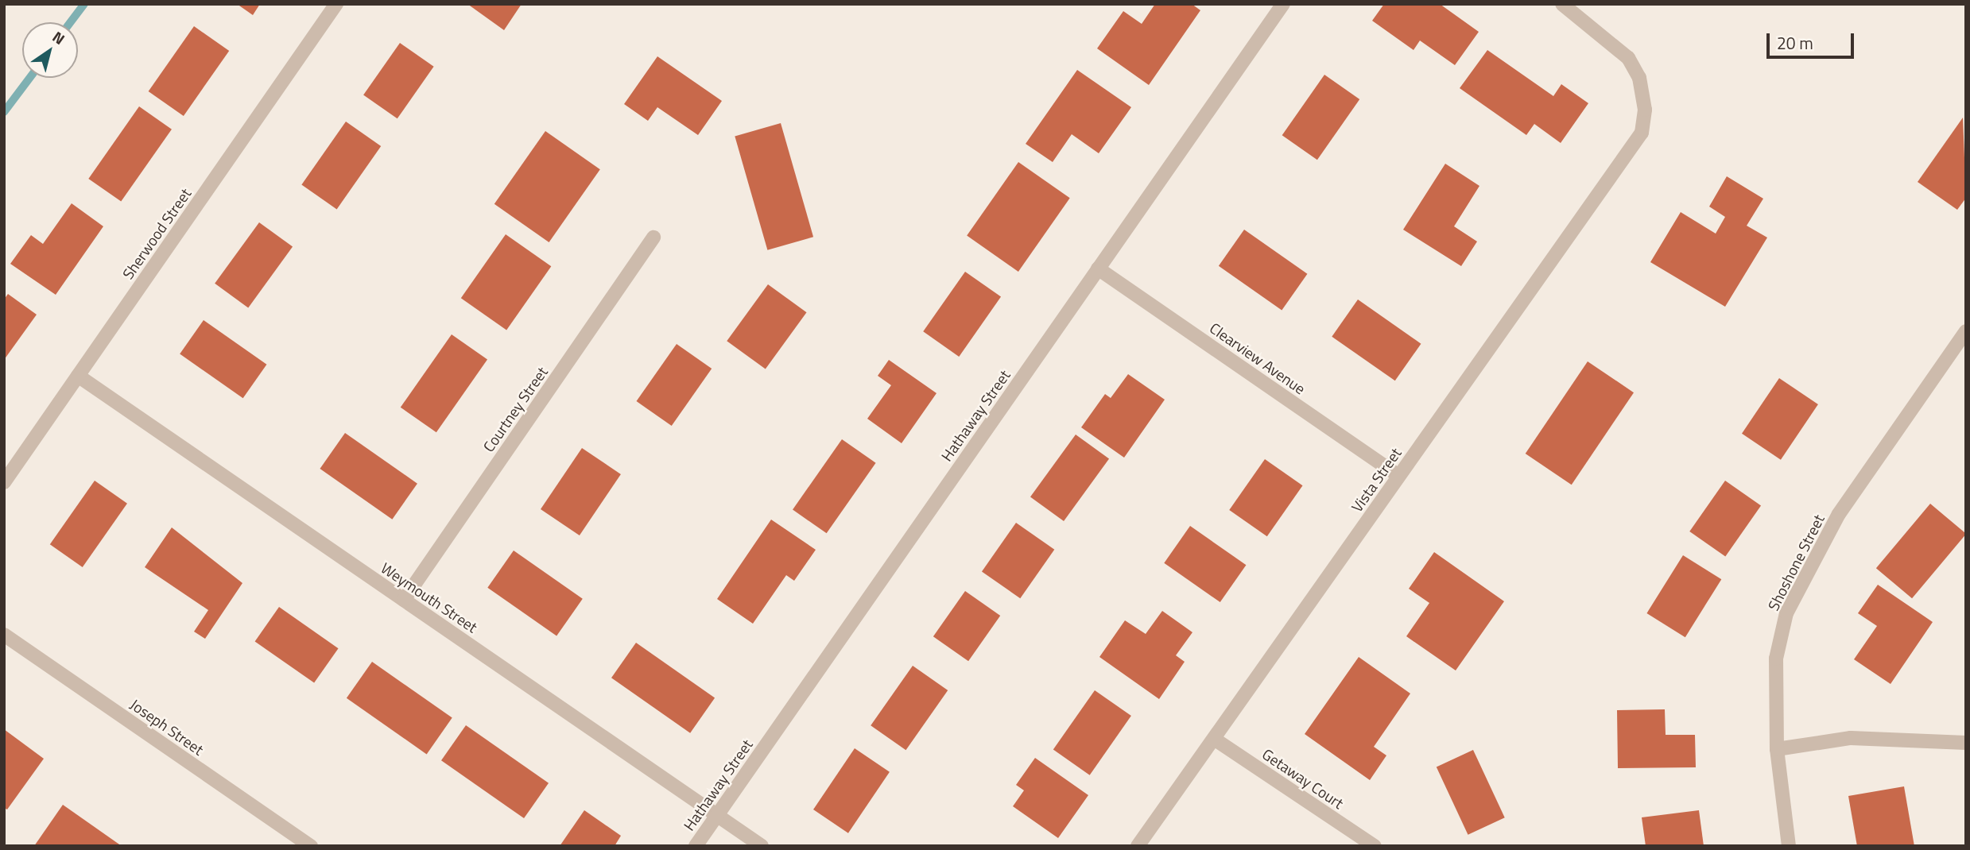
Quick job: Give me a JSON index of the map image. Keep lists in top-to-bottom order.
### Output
{
  "streets": {
    "street": [
      "Sherwood Street",
      "Clearview Avenue",
      "Courtney Street",
      "Hathaway Street",
      "Vista Street",
      "Shoshone Street",
      "Weymouth Street",
      "Joseph Street",
      "Getaway Court"
    ]
  },
  "crossings": [
    ["Sherwood Street", "Weymouth Street"],
    ["Clearview Avenue", "Hathaway Street"],
    ["Clearview Avenue", "Vista Street"],
    ["Courtney Street", "Weymouth Street"],
    ["Hathaway Street", "Weymouth Street"],
    ["Vista Street", "Getaway Court"]
  ],
  "scale_bar": "20 m",
  "north": "top right"
}
